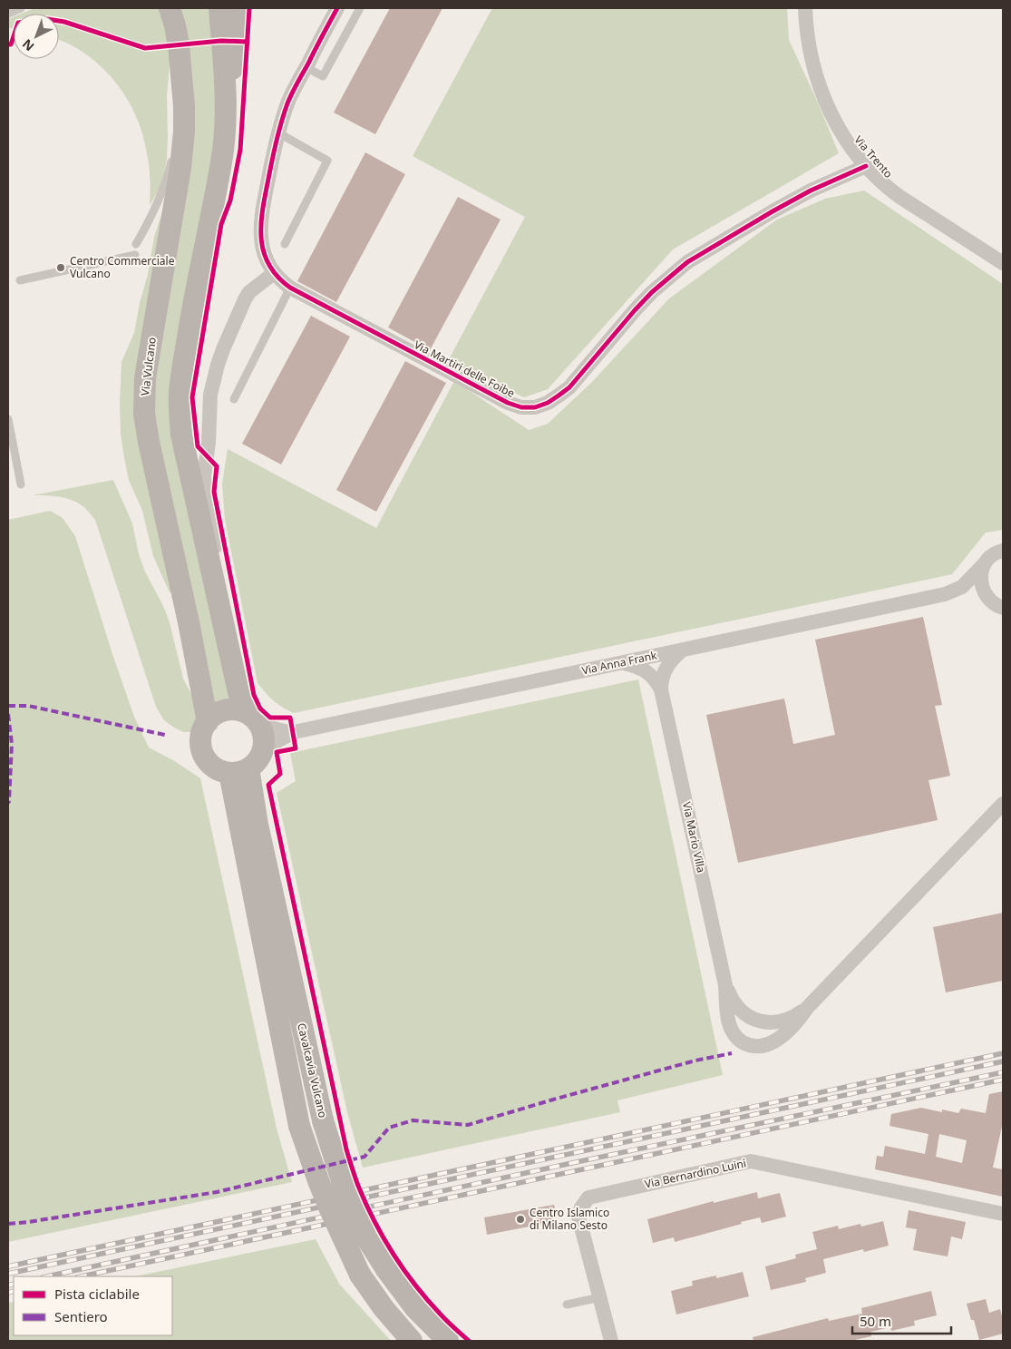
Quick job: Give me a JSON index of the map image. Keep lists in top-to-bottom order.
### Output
{
  "streets": {
    "main road": ["Via Vulcano", "Cavalcavia Vulcano"],
    "street": [
      "Via Trento",
      "Via Martiri delle Foibe",
      "Via Anna Frank",
      "Via Mario Villa",
      "Via Bernardino Luini"
    ]
  },
  "crossings": [
    ["Via Trento", "Via Martiri delle Foibe"],
    ["Via Vulcano", "Via Anna Frank"],
    ["Via Vulcano", "Cavalcavia Vulcano"],
    ["Via Anna Frank", "Via Mario Villa"],
    ["Via Anna Frank", "Cavalcavia Vulcano"]
  ],
  "places": ["Centro Commerciale Vulcano", "Centro Islamico di Milano Sesto"],
  "legend": ["Pista ciclabile", "Sentiero"],
  "scale_bar": "50 m",
  "north": "bottom left"
}
